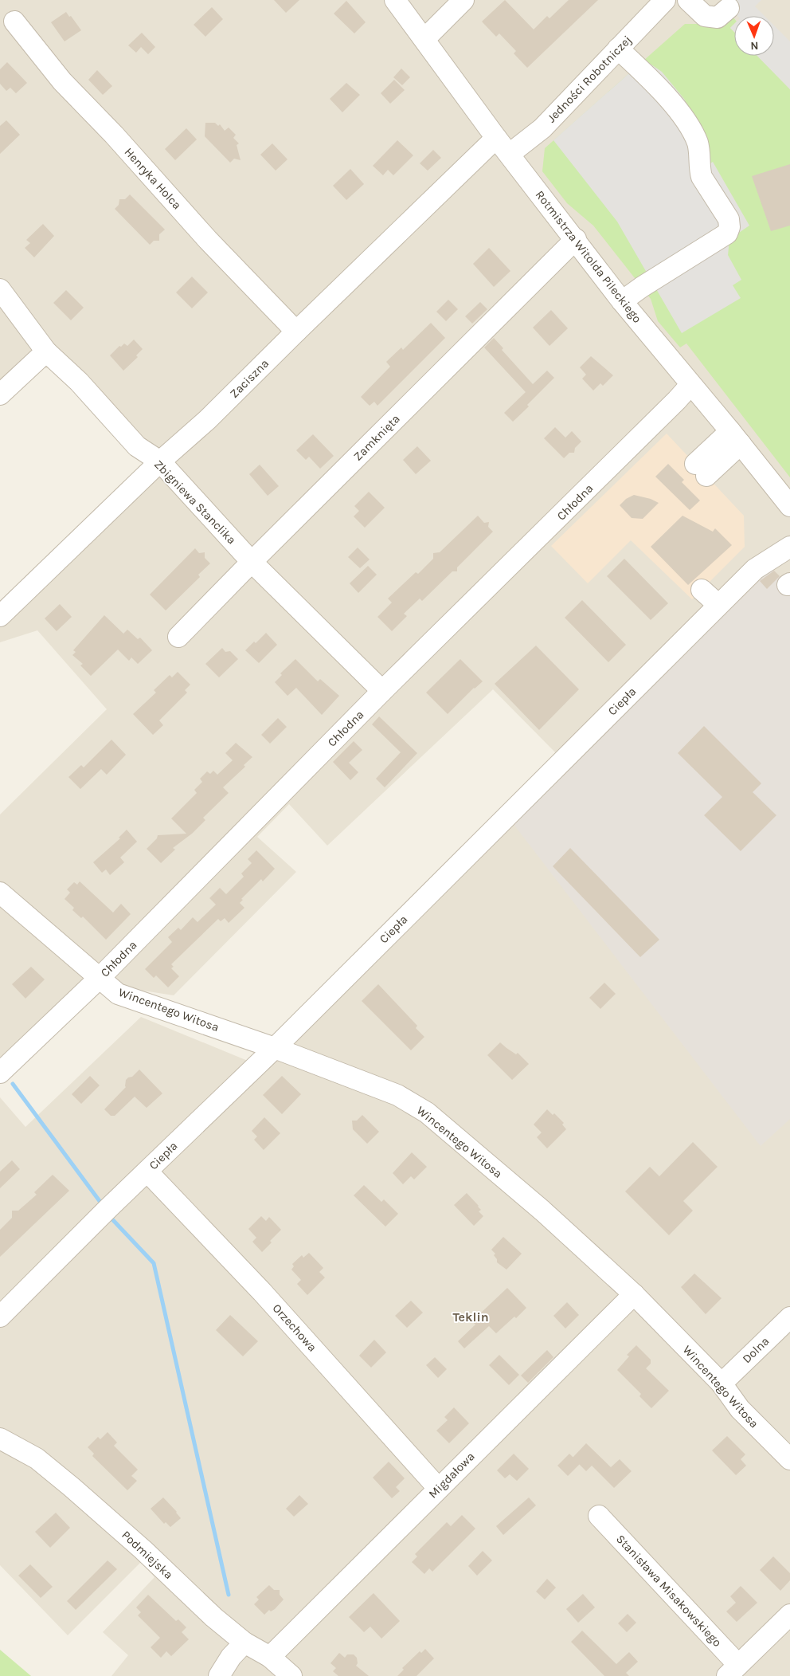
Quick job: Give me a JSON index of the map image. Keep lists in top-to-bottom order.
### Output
{
  "streets": {
    "street": [
      "Jedności Robotniczej",
      "Henryka Holca",
      "Rotmistrza Witolda Pileckiego",
      "Zaciszna",
      "Zamknięta",
      "Zbigniewa Stanclika",
      "Chłodna",
      "Ciepła",
      "Wincentego Witosa",
      "Orzechowa",
      "Dolna",
      "Migdałowa",
      "Podmiejska",
      "Stanisława Misakowskiego"
    ]
  },
  "crossings": [
    ["Jedności Robotniczej", "Rotmistrza Witolda Pileckiego"],
    ["Henryka Holca", "Zaciszna"],
    ["Rotmistrza Witolda Pileckiego", "Zaciszna"],
    ["Rotmistrza Witolda Pileckiego", "Zamknięta"],
    ["Rotmistrza Witolda Pileckiego", "Chłodna"],
    ["Zaciszna", "Zbigniewa Stanclika"],
    ["Zamknięta", "Zbigniewa Stanclika"],
    ["Zbigniewa Stanclika", "Chłodna"],
    ["Chłodna", "Wincentego Witosa"],
    ["Ciepła", "Wincentego Witosa"],
    ["Ciepła", "Orzechowa"],
    ["Wincentego Witosa", "Dolna"],
    ["Wincentego Witosa", "Migdałowa"],
    ["Orzechowa", "Migdałowa"],
    ["Migdałowa", "Podmiejska"]
  ],
  "districts": ["Teklin"],
  "north": "bottom"
}
